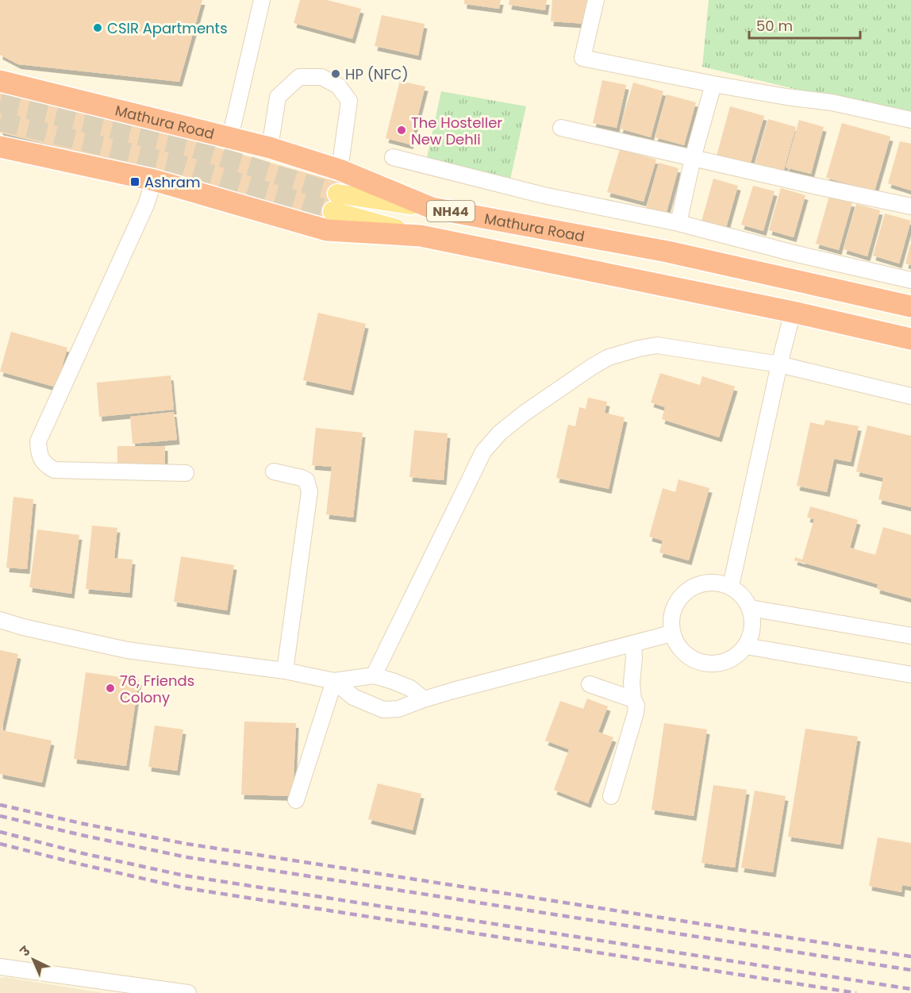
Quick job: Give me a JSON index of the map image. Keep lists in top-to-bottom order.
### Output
{
  "streets": {
    "highway": ["Mathura Road", "NH44"]
  },
  "places": {
    "other": [
      "CSIR Apartments",
      "HP (NFC)",
      "The Hosteller New Dehli",
      "76, Friends Colony"
    ],
    "transit": ["Ashram"]
  },
  "scale_bar": "50 m",
  "north": "top left"
}
